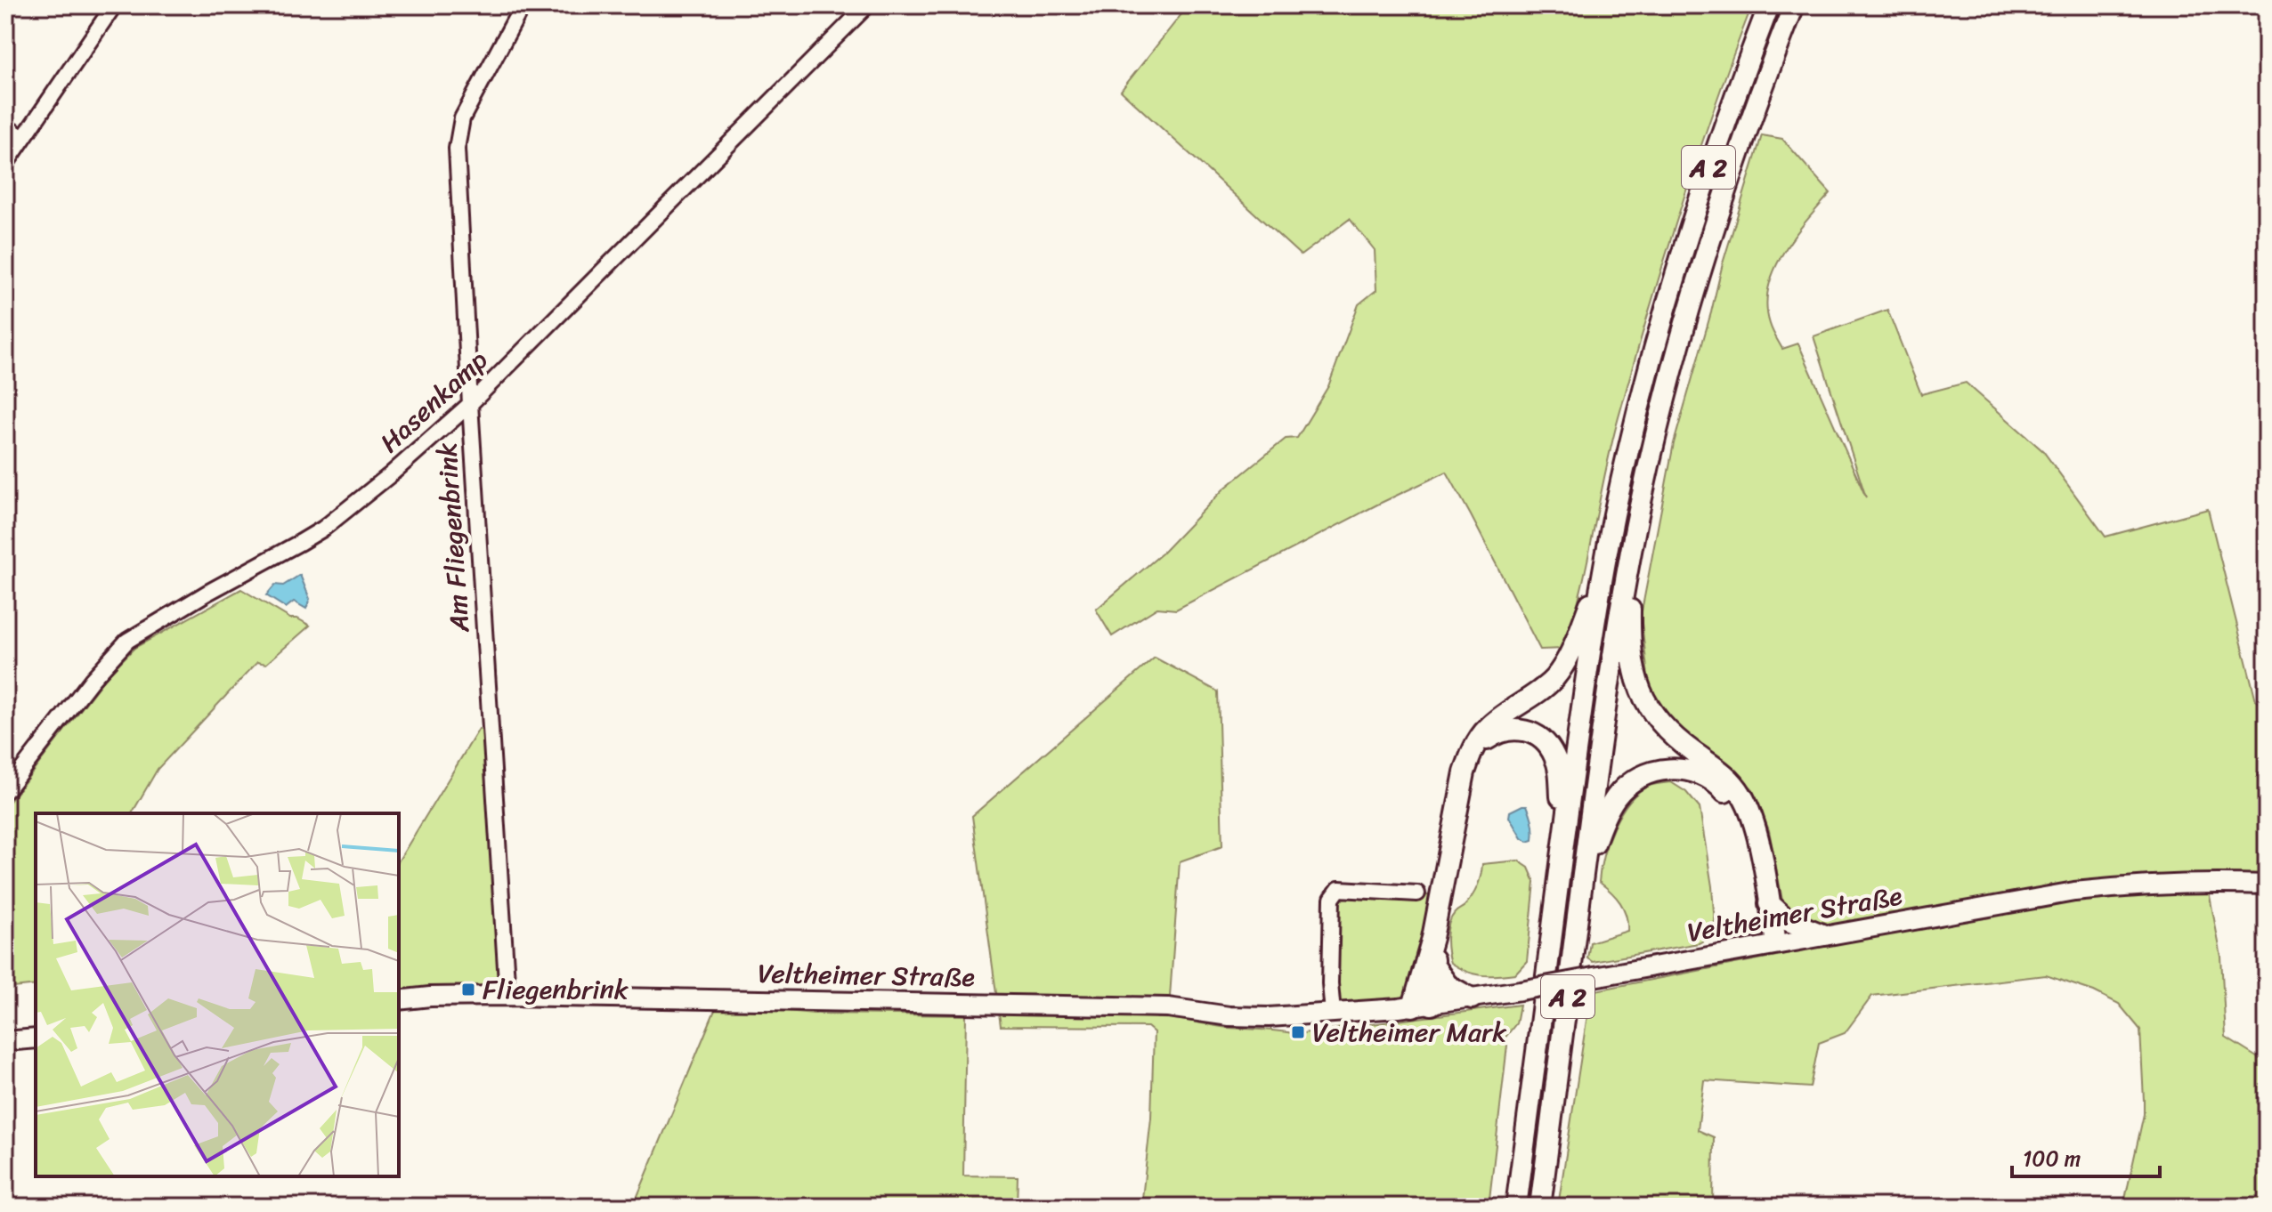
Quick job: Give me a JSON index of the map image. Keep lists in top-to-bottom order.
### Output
{
  "streets": {
    "highway": ["A 2"],
    "main road": ["Veltheimer Straße"],
    "street": ["Hasenkamp", "Am Fliegenbrink"]
  },
  "crossings": [
    ["Hasenkamp", "Am Fliegenbrink"],
    ["Am Fliegenbrink", "Veltheimer Straße"]
  ],
  "places": {
    "transit": ["Fliegenbrink", "Veltheimer Mark"]
  },
  "scale_bar": "100 m"
}
